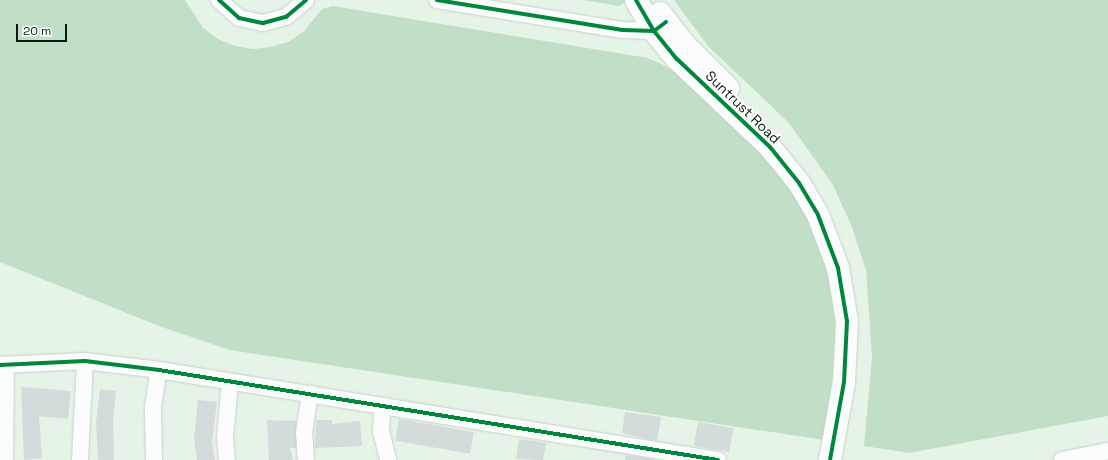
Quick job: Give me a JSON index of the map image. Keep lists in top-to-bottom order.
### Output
{
  "streets": {
    "street": ["Suntrust Road"]
  },
  "scale_bar": "20 m"
}
